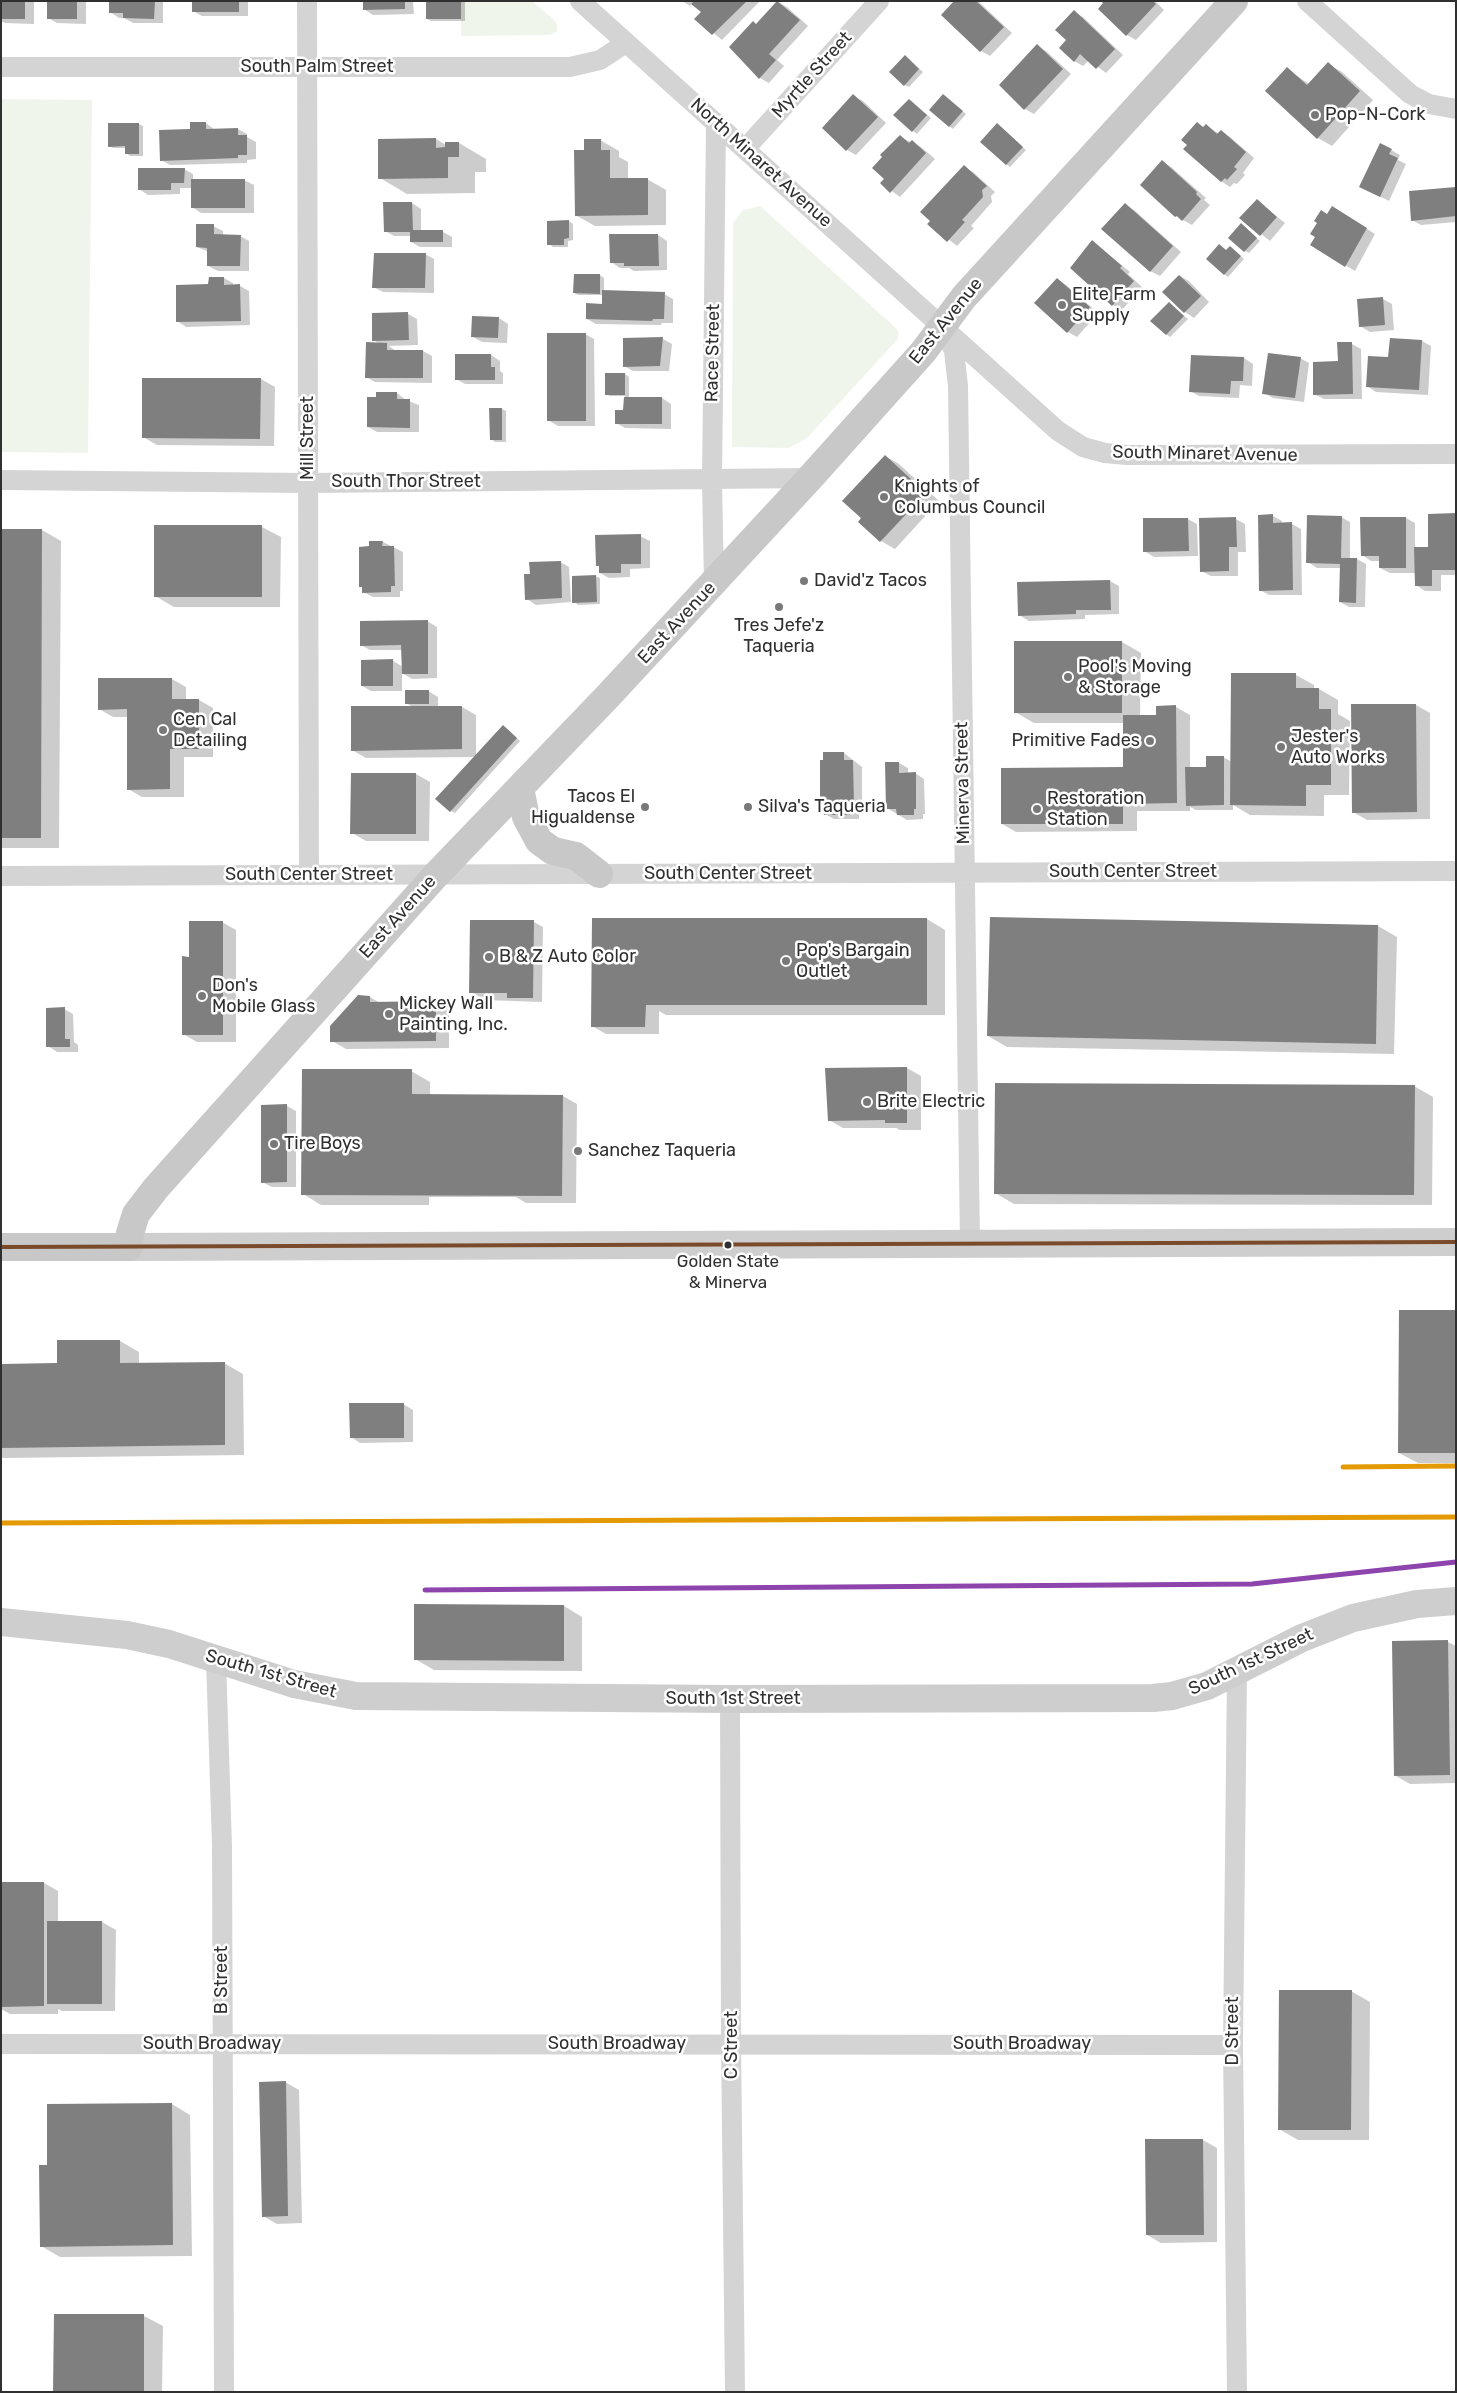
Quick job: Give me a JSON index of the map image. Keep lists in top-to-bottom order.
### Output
{
  "streets": {
    "main road": ["East Avenue"],
    "street": [
      "South Palm Street",
      "Myrtle Street",
      "North Minaret Avenue",
      "Race Street",
      "Mill Street",
      "South Minaret Avenue",
      "South Thor Street",
      "Minerva Street",
      "South Center Street",
      "South 1st Street",
      "B Street",
      "D Street",
      "South Broadway",
      "C Street"
    ]
  },
  "crossings": [
    ["South Palm Street", "North Minaret Avenue"],
    ["South Palm Street", "Mill Street"],
    ["Myrtle Street", "North Minaret Avenue"],
    ["North Minaret Avenue", "East Avenue"],
    ["North Minaret Avenue", "Race Street"],
    ["North Minaret Avenue", "South Minaret Avenue"],
    ["North Minaret Avenue", "Minerva Street"],
    ["East Avenue", "Race Street"],
    ["East Avenue", "South Minaret Avenue"],
    ["East Avenue", "South Thor Street"],
    ["East Avenue", "Minerva Street"],
    ["East Avenue", "South Center Street"],
    ["Race Street", "South Thor Street"],
    ["Mill Street", "South Thor Street"],
    ["Mill Street", "South Center Street"],
    ["South Minaret Avenue", "Minerva Street"],
    ["Minerva Street", "South Center Street"],
    ["South 1st Street", "B Street"],
    ["South 1st Street", "D Street"],
    ["South 1st Street", "C Street"],
    ["B Street", "South Broadway"],
    ["D Street", "South Broadway"],
    ["South Broadway", "C Street"]
  ],
  "places": [
    "Pop-N-Cork",
    "Elite Farm Supply",
    "Knights of Columbus Council",
    "David'z Tacos",
    "Tres Jefe'z Taqueria",
    "Pool's Moving & Storage",
    "Cen Cal Detailing",
    "Primitive Fades",
    "Jester's Auto Works",
    "Tacos El Higualdense",
    "Silva's Taqueria",
    "Restoration Station",
    "B & Z Auto Color",
    "Pop's Bargain Outlet",
    "Don's Mobile Glass",
    "Mickey Wall Painting, Inc.",
    "Brite Electric",
    "Tire Boys",
    "Sanchez Taqueria",
    "Golden State & Minerva"
  ]
}
